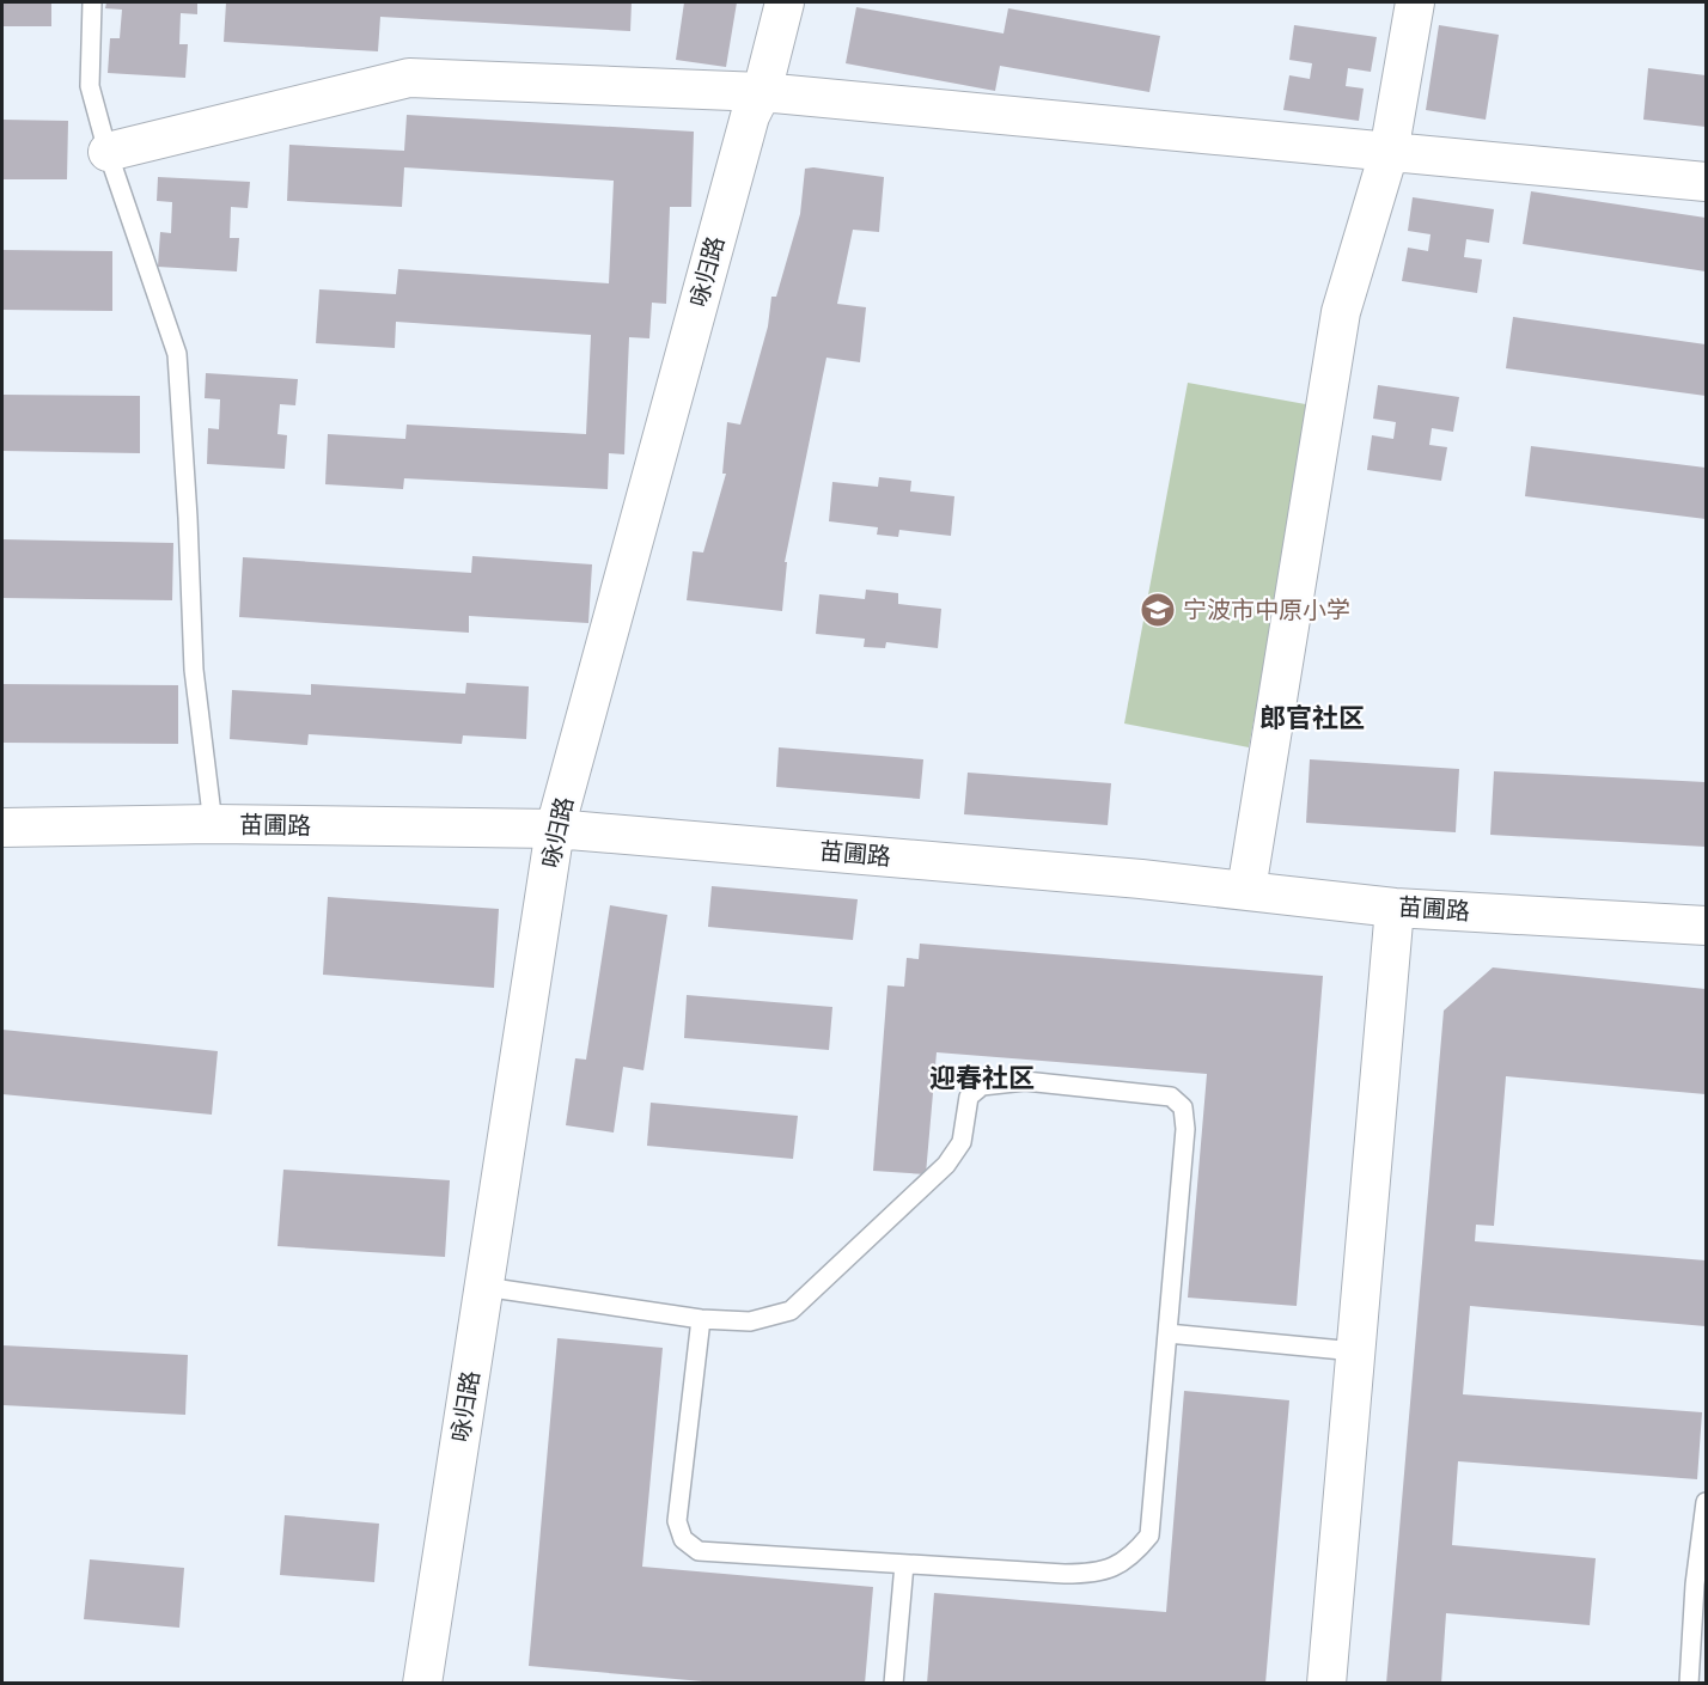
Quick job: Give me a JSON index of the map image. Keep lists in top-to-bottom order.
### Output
{
  "streets": {
    "street": ["咏归路", "苗圃路"]
  },
  "crossings": [
    ["咏归路", "苗圃路"]
  ],
  "districts": ["郎官社区", "迎春社区"],
  "places": {
    "school or university": ["宁波市中原小学"]
  }
}
